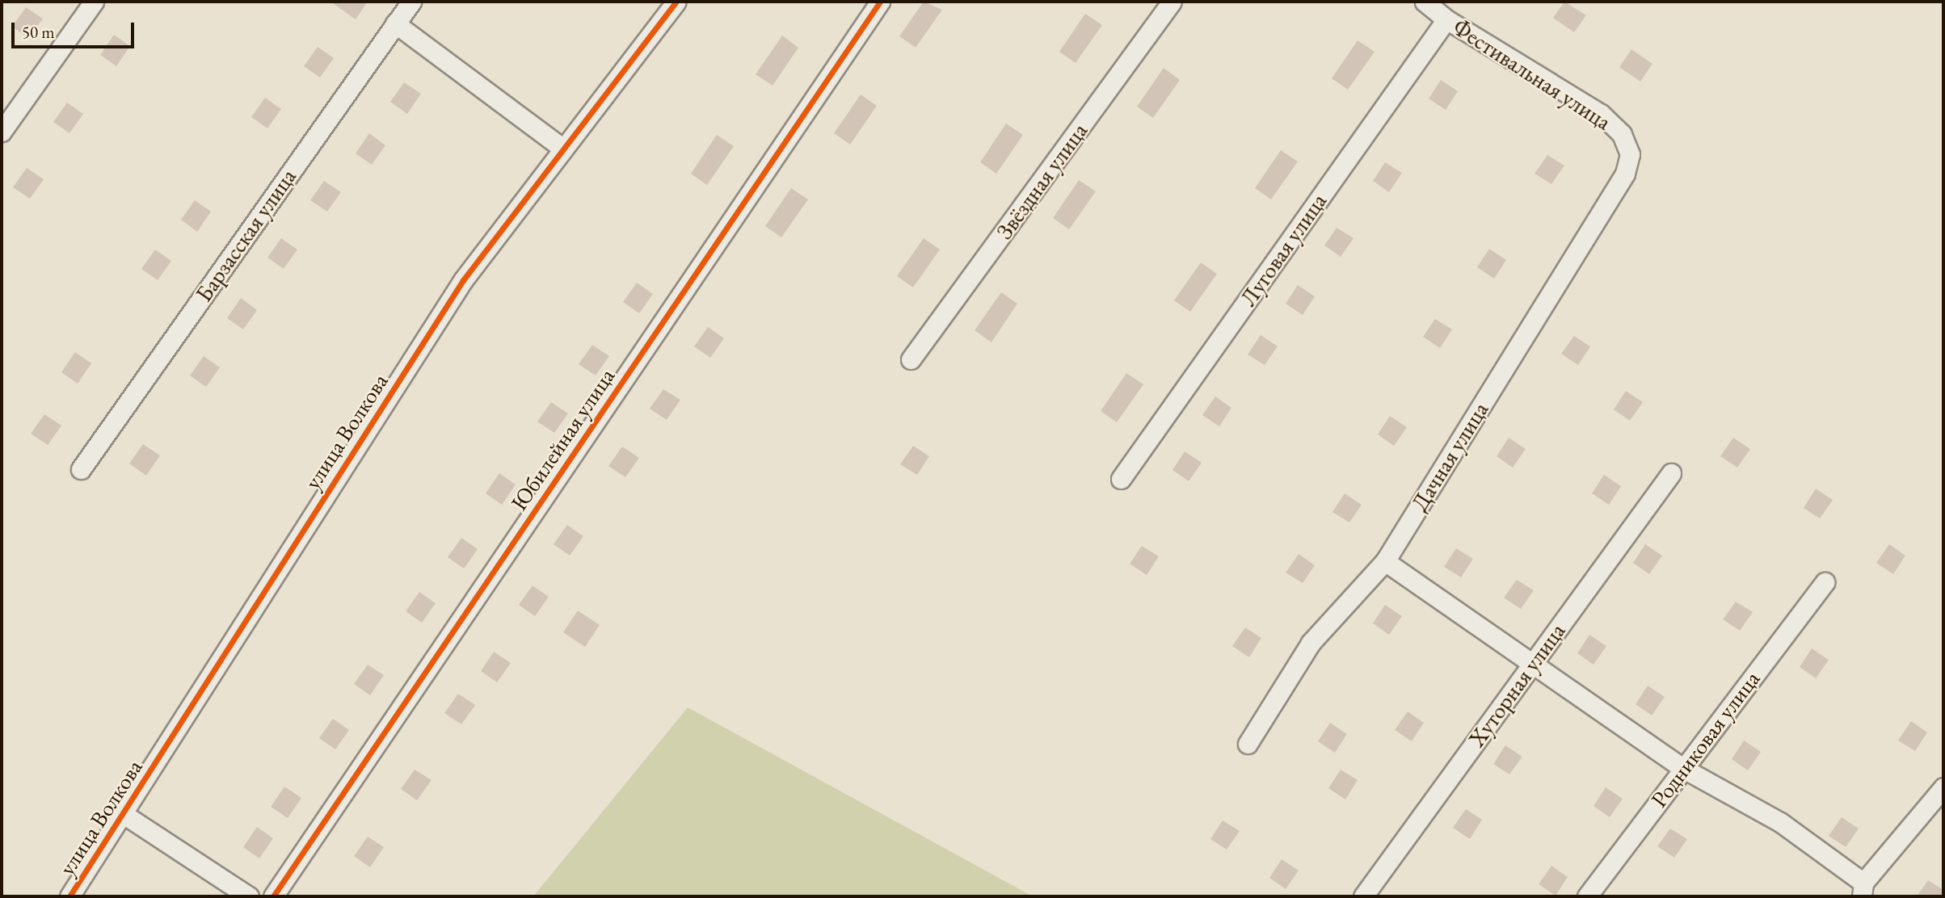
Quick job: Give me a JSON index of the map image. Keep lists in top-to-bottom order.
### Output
{
  "streets": {
    "street": [
      "Фестивальная улица",
      "Звёздная улица",
      "Барзасская улица",
      "Луговая улица",
      "улица Волкова",
      "Юбилейная улица",
      "Дачная улица",
      "Хуторная улица",
      "Родниковая улица"
    ]
  },
  "crossings": [
    ["Фестивальная улица", "Луговая улица"],
    ["Фестивальная улица", "Дачная улица"]
  ],
  "scale_bar": "50 m"
}
